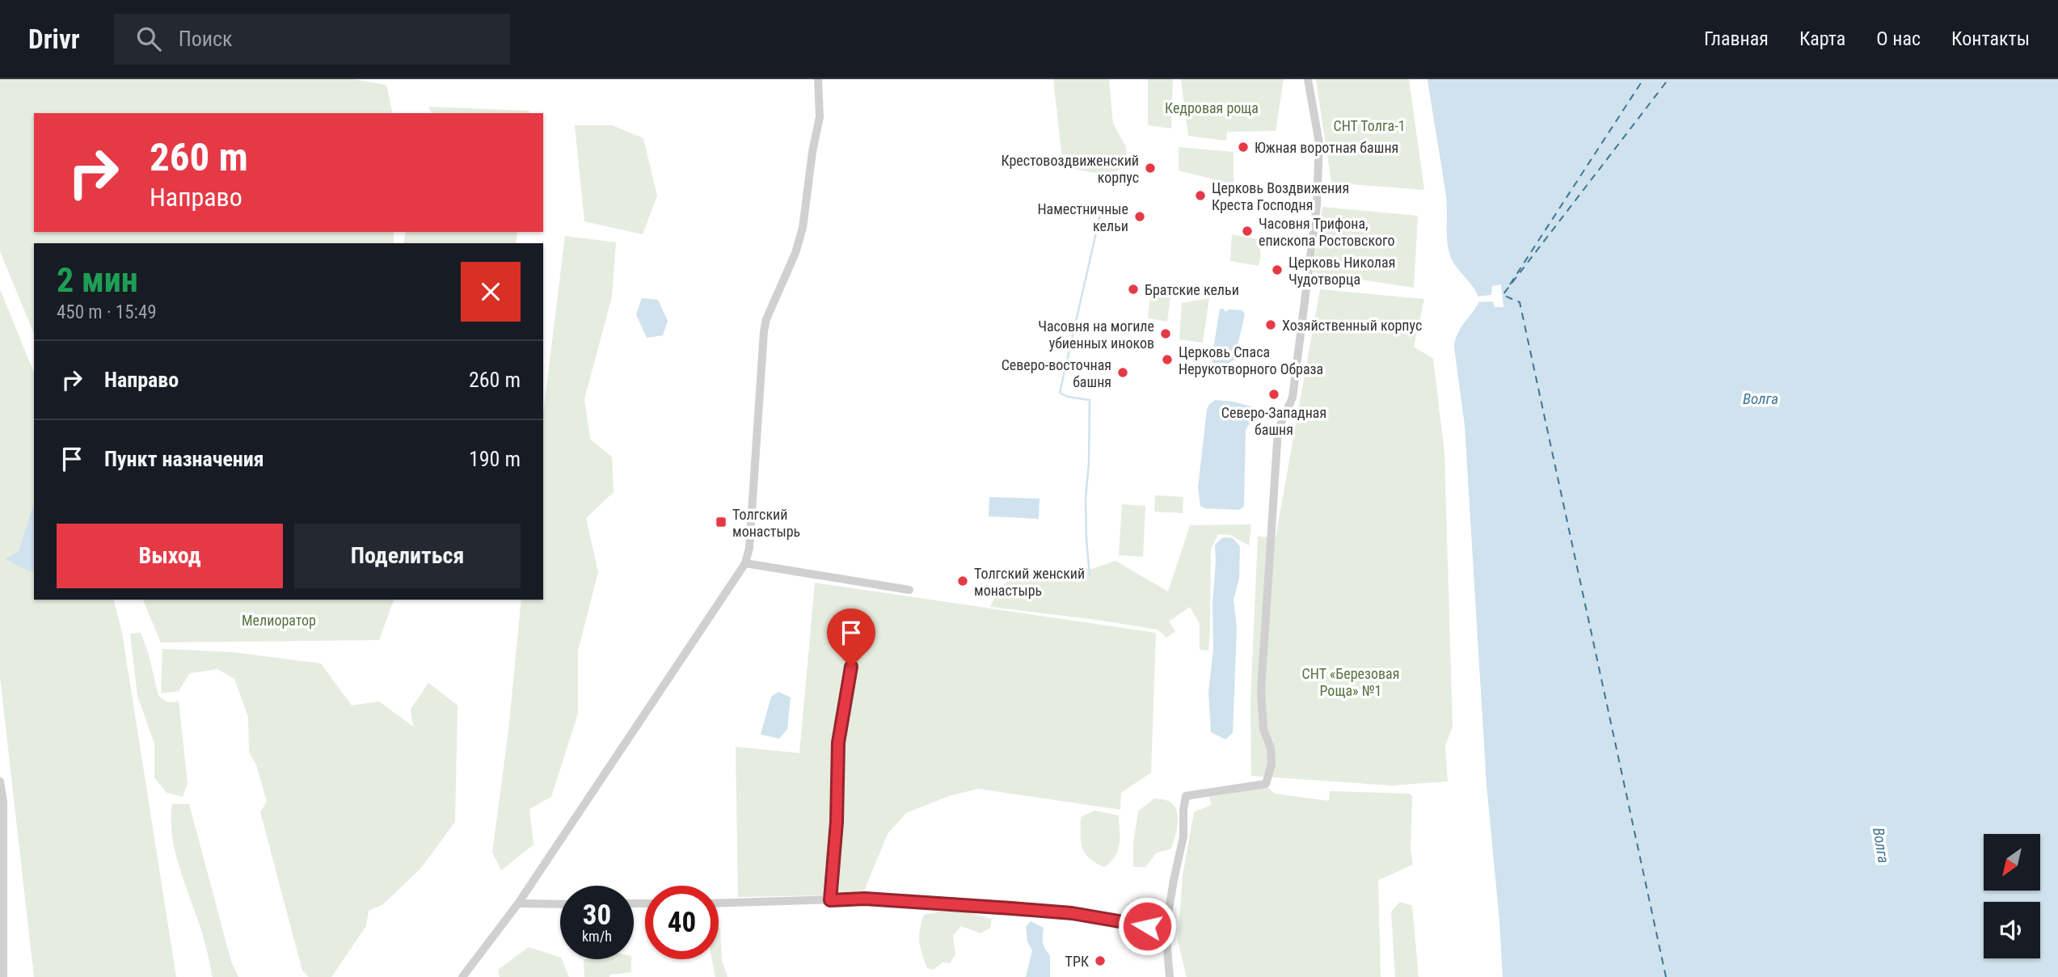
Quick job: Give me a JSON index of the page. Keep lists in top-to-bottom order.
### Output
{
  "water": ["Волга"],
  "parks": [
    "Кедровая роща",
    "СНТ Толга-1",
    "Мелиоратор",
    "СНТ «Березовая Роща» №1"
  ],
  "places": {
    "other": [
      "Южная воротная башня",
      "Крестовоздвиженский корпус",
      "Церковь Воздвижения Креста Господня",
      "Наместничные кельи",
      "Часовня Трифона, епископа Ростовского",
      "Церковь Николая Чудотворца",
      "Братские кельи",
      "Хозяйственный корпус",
      "Часовня на могиле убиенных иноков",
      "Церковь Спаса Нерукотворного Образа",
      "Северо-восточная башня",
      "Северо-Западная башня",
      "Толгский женский монастырь",
      "ТРК"
    ],
    "transit": ["Толгский монастырь"]
  },
  "north": "bottom left",
  "page": {
    "header": "Drivr",
    "search": "Поиск",
    "nav": [
      "Главная",
      "Карта",
      "О нас",
      "Контакты"
    ],
    "turn": ["260 m", "Направо"],
    "heading": ["2 мин", "450 m · 15:49"],
    "list": [
      {
        "name": "Направо",
        "value": "260 m"
      },
      {
        "name": "Пункт назначения",
        "value": "190 m"
      }
    ],
    "buttons": ["Выход", "Поделиться"],
    "speed": "30 km/h",
    "limit": "40"
  }
}
